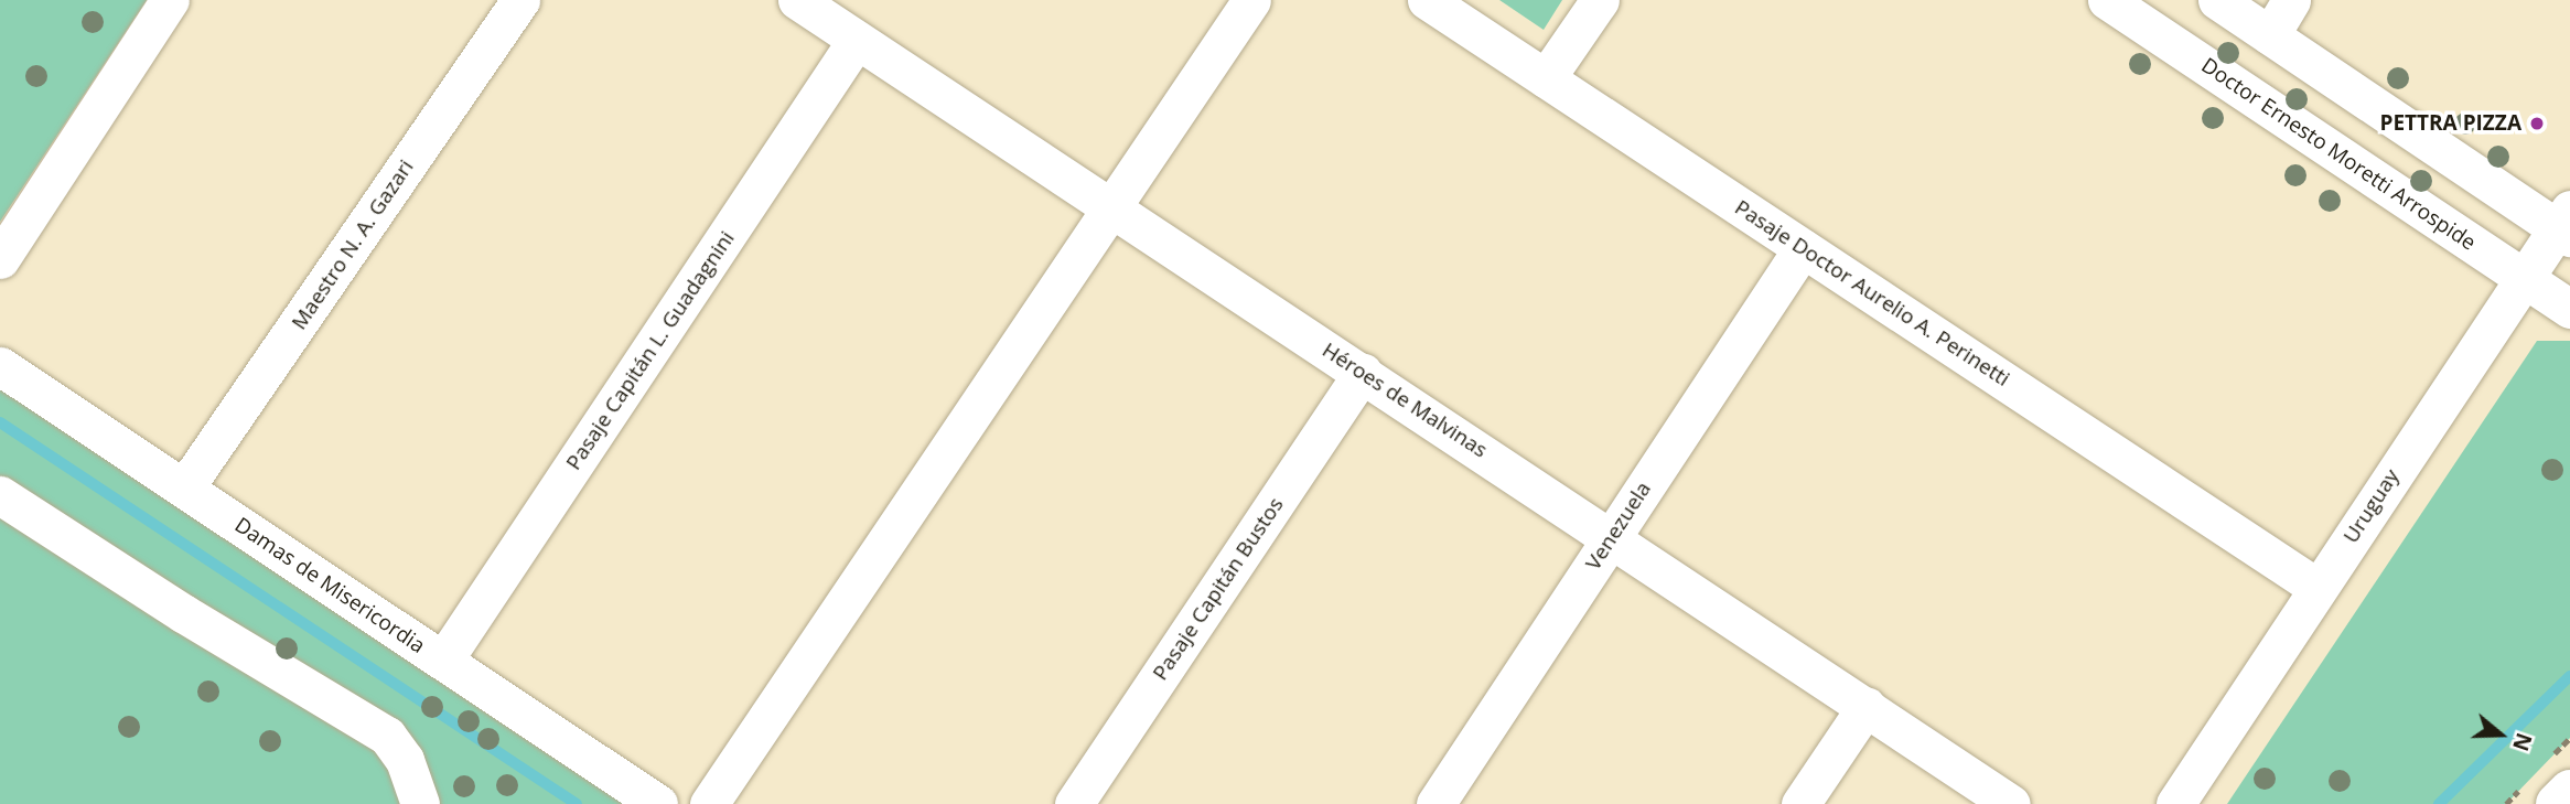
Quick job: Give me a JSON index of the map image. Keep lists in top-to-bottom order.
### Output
{
  "streets": {
    "street": [
      "Doctor Ernesto Moretti Arrospide",
      "Maestro N. A. Gazari",
      "Pasaje Doctor Aurelio A. Perinetti",
      "Pasaje Capitán L. Guadagnini",
      "Héroes de Malvinas",
      "Uruguay",
      "Venezuela",
      "Damas de Misericordia",
      "Pasaje Capitán Bustos"
    ]
  },
  "crossings": [
    ["Doctor Ernesto Moretti Arrospide", "Uruguay"],
    ["Maestro N. A. Gazari", "Damas de Misericordia"],
    ["Pasaje Doctor Aurelio A. Perinetti", "Uruguay"],
    ["Pasaje Doctor Aurelio A. Perinetti", "Venezuela"],
    ["Pasaje Capitán L. Guadagnini", "Héroes de Malvinas"],
    ["Pasaje Capitán L. Guadagnini", "Damas de Misericordia"],
    ["Héroes de Malvinas", "Venezuela"],
    ["Héroes de Malvinas", "Pasaje Capitán Bustos"]
  ],
  "places": ["PETTRA PIZZA"],
  "north": "right"
}
